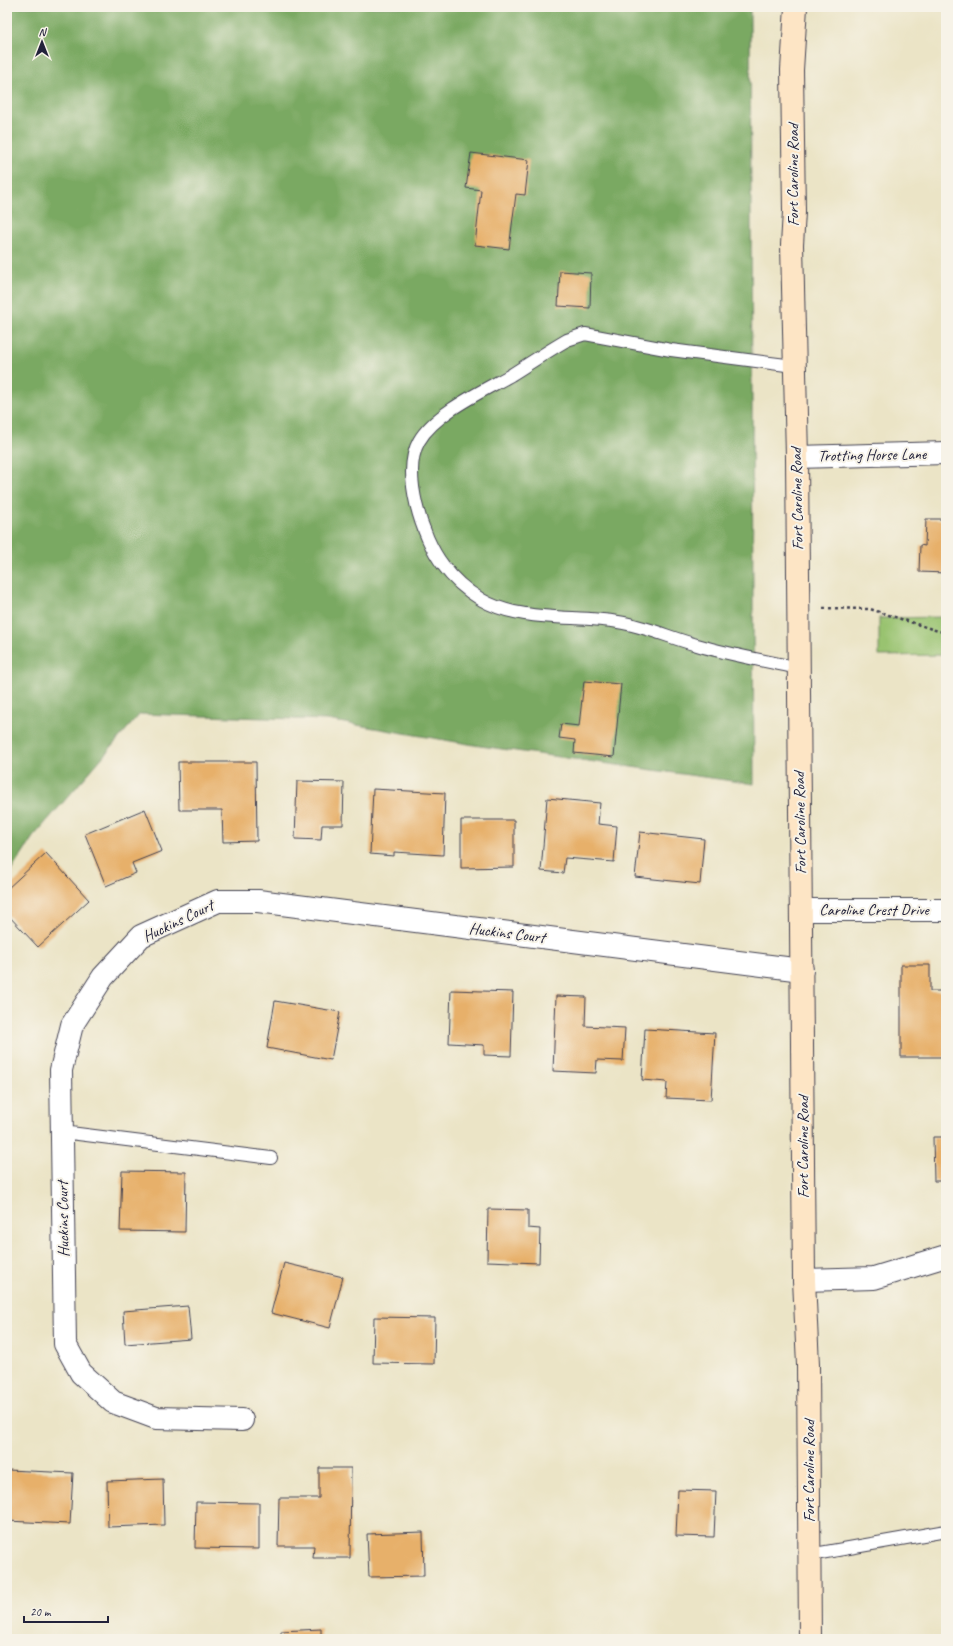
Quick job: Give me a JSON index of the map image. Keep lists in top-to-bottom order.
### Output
{
  "streets": {
    "street": [
      "Fort Caroline Road",
      "Trotting Horse Lane",
      "Caroline Crest Drive",
      "Huckins Court"
    ]
  },
  "crossings": [
    ["Fort Caroline Road", "Trotting Horse Lane"],
    ["Fort Caroline Road", "Caroline Crest Drive"],
    ["Fort Caroline Road", "Huckins Court"]
  ],
  "scale_bar": "20 m",
  "north": "top"
}
